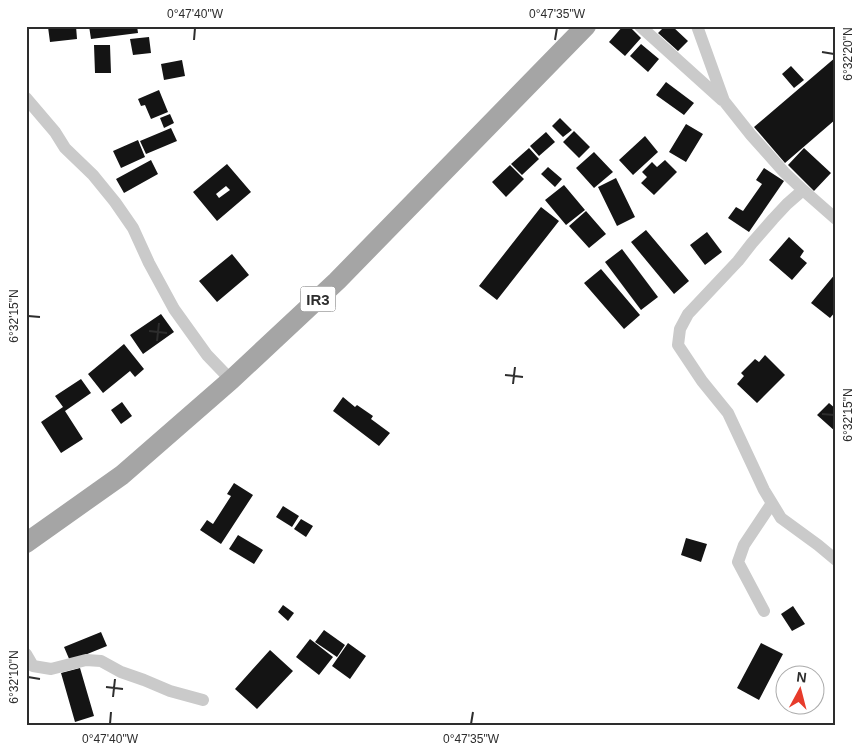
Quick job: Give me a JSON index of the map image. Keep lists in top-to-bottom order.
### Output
{
  "streets": {
    "main road": ["IR3"]
  },
  "north": "top",
  "coordinates": [
    "0°47'40\"W",
    "0°47'35\"W",
    "6°32'20\"N",
    "6°32'15\"N",
    "6°32'10\"N"
  ]
}
